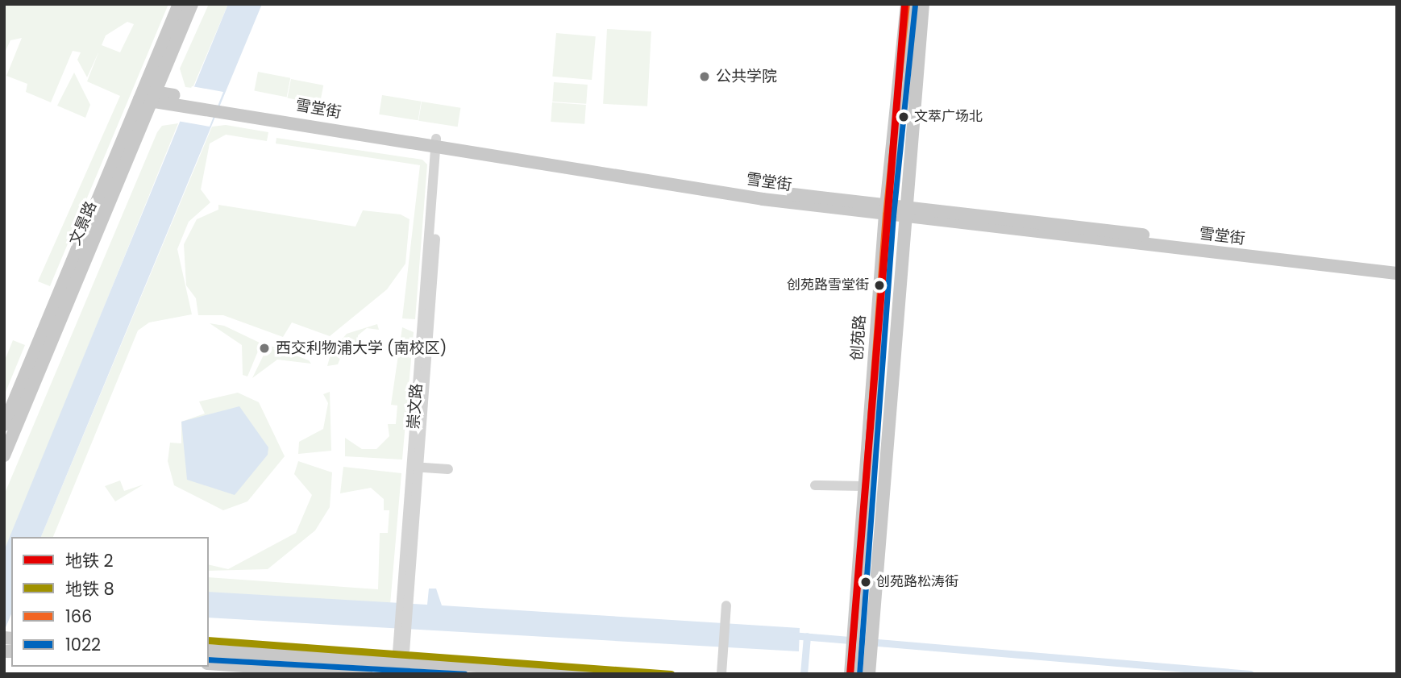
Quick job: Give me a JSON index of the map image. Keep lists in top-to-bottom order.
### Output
{
  "streets": {
    "main road": ["雪堂街", "文景路", "创苑路"],
    "street": ["崇文路"]
  },
  "crossings": [
    ["雪堂街", "文景路"],
    ["雪堂街", "创苑路"],
    ["雪堂街", "崇文路"]
  ],
  "places": [
    "公共学院",
    "文萃广场北",
    "创苑路雪堂街",
    "西交利物浦大学 (南校区)",
    "创苑路松涛街"
  ],
  "lines": [
    "metro line 2",
    "transit line 166",
    "transit line 1022",
    "metro line 8"
  ],
  "legend": [
    "地铁 2",
    "地铁 8",
    "166",
    "1022"
  ]
}
